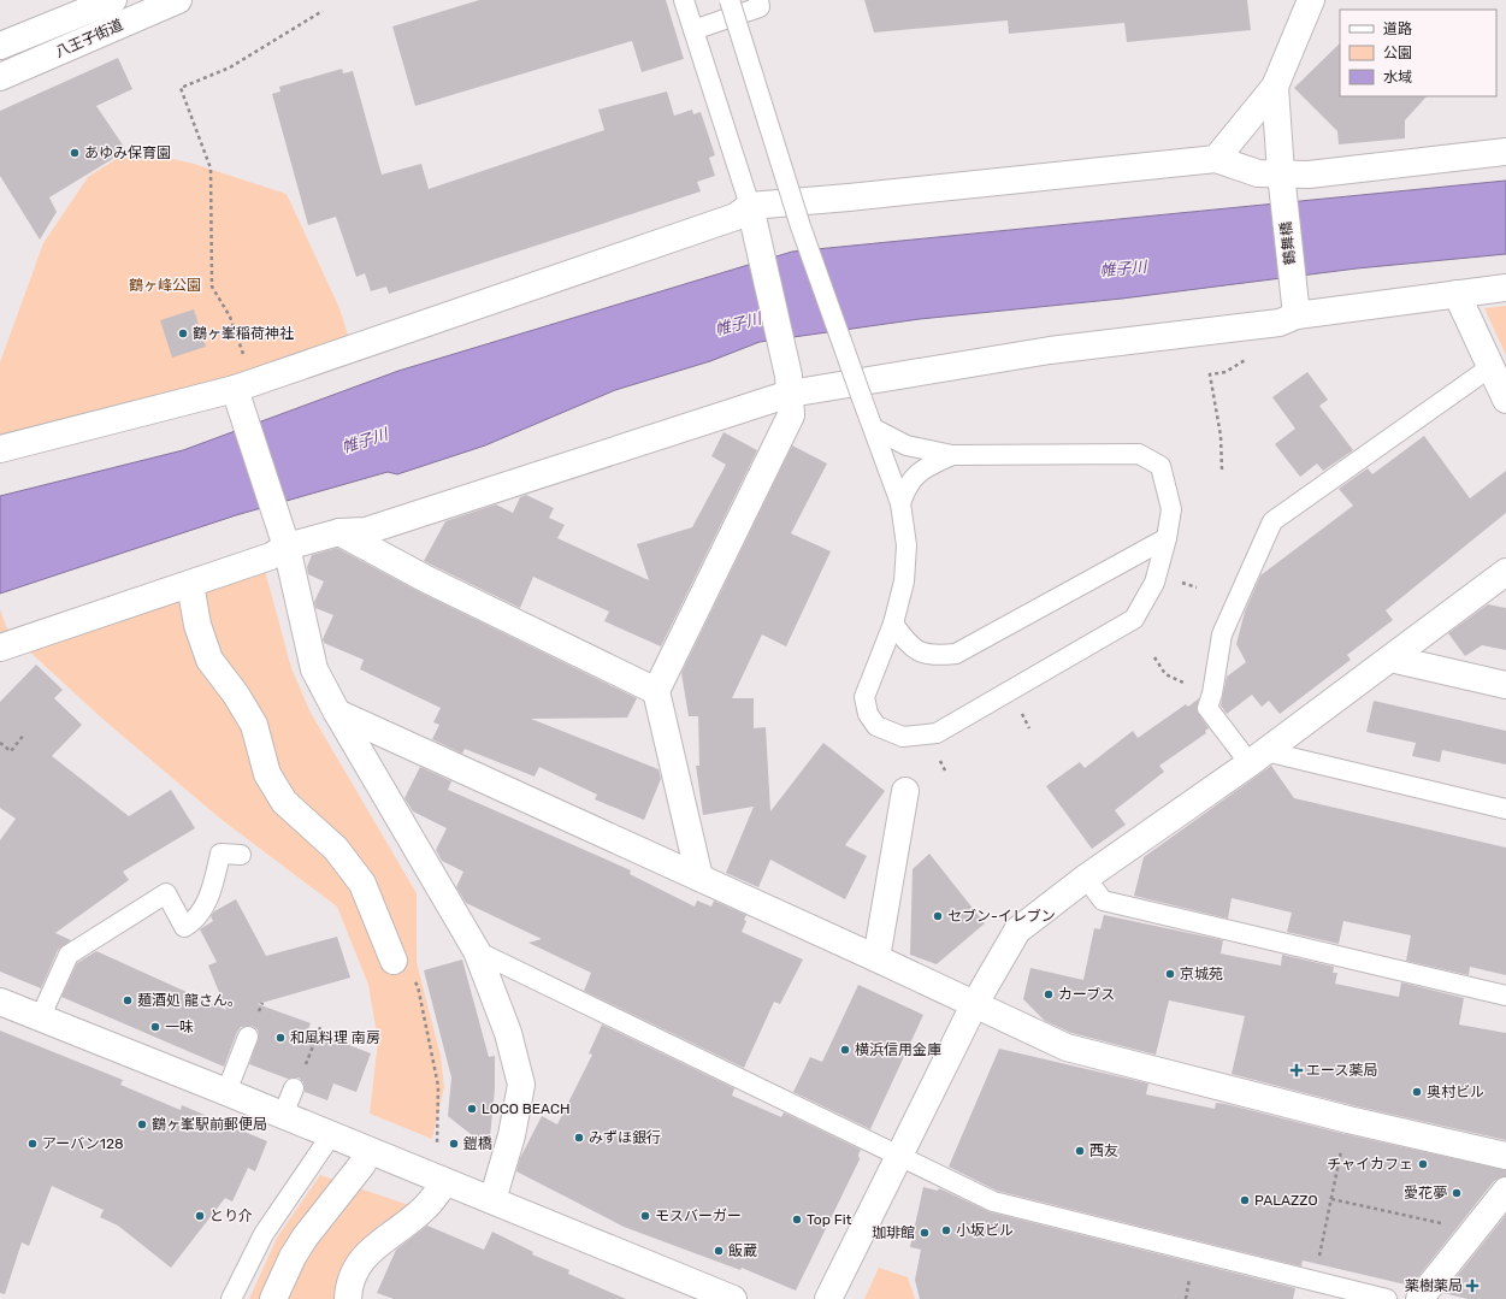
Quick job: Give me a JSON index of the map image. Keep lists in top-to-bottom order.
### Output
{
  "streets": {
    "main road": ["八王子街道", "鶴舞橋"]
  },
  "water": ["帷子川"],
  "parks": ["鶴ヶ峰公園"],
  "places": {
    "other": [
      "あゆみ保育園",
      "鶴ヶ峯稲荷神社",
      "セブン-イレブン",
      "京城苑",
      "カーブス",
      "麺酒処 龍さん。",
      "一味",
      "和風料理 南房",
      "横浜信用金庫",
      "奥村ビル",
      "LOCO BEACH",
      "鶴ヶ峯駅前郵便局",
      "みずほ銀行",
      "アーバン128",
      "鎧橋",
      "西友",
      "チャイカフェ",
      "愛花夢",
      "PALAZZO",
      "とり介",
      "モスバーガー",
      "Top Fit",
      "小坂ビル",
      "珈琲館",
      "飯蔵"
    ],
    "health": ["エース薬局", "薬樹薬局"]
  },
  "legend": ["道路", "公園", "水域"]
}
